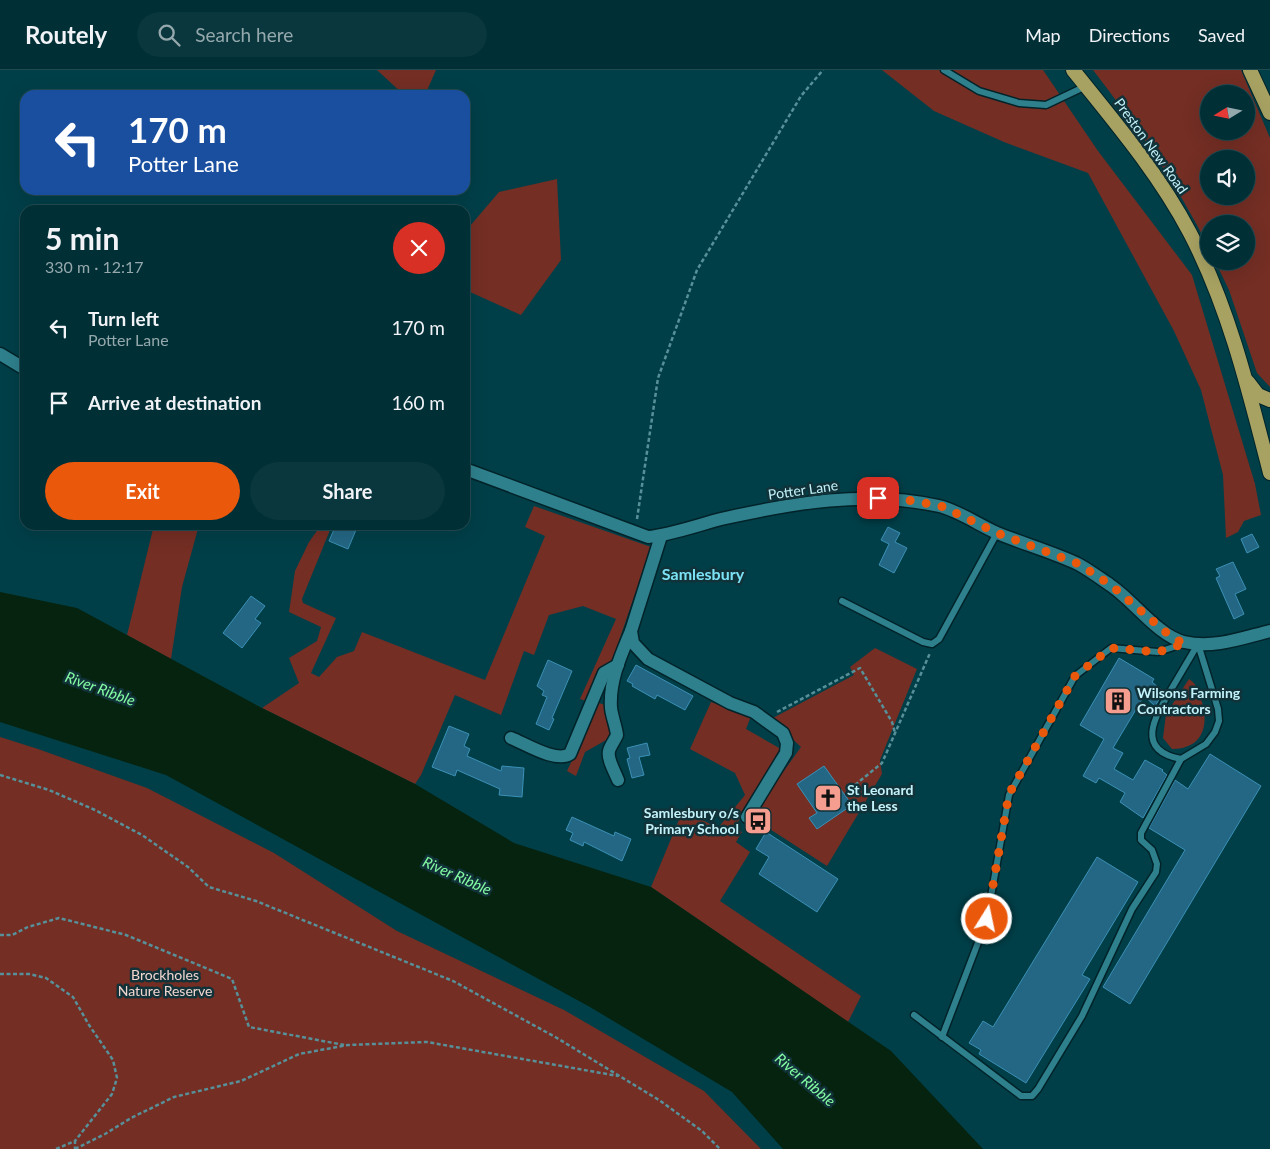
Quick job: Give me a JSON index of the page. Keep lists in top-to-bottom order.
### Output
{
  "streets": {
    "highway": ["Preston New Road"],
    "street": ["Potter Lane"]
  },
  "districts": ["Samlesbury"],
  "water": ["River Ribble"],
  "parks": ["Brockholes Nature Reserve"],
  "places": {
    "building": ["Wilsons Farming Contractors"],
    "church": ["St Leonard the Less"],
    "bus stop": ["Samlesbury o/s Primary School"]
  },
  "north": "left",
  "page": {
    "header": "Routely",
    "search": "Search here",
    "nav": ["Map", "Directions", "Saved"],
    "turn": ["170 m", "Potter Lane"],
    "heading": ["5 min", "330 m · 12:17"],
    "list": [
      {
        "name": "Turn left",
        "note": "Potter Lane",
        "value": "170 m"
      },
      {
        "name": "Arrive at destination",
        "value": "160 m"
      }
    ],
    "buttons": ["Exit", "Share"]
  }
}
